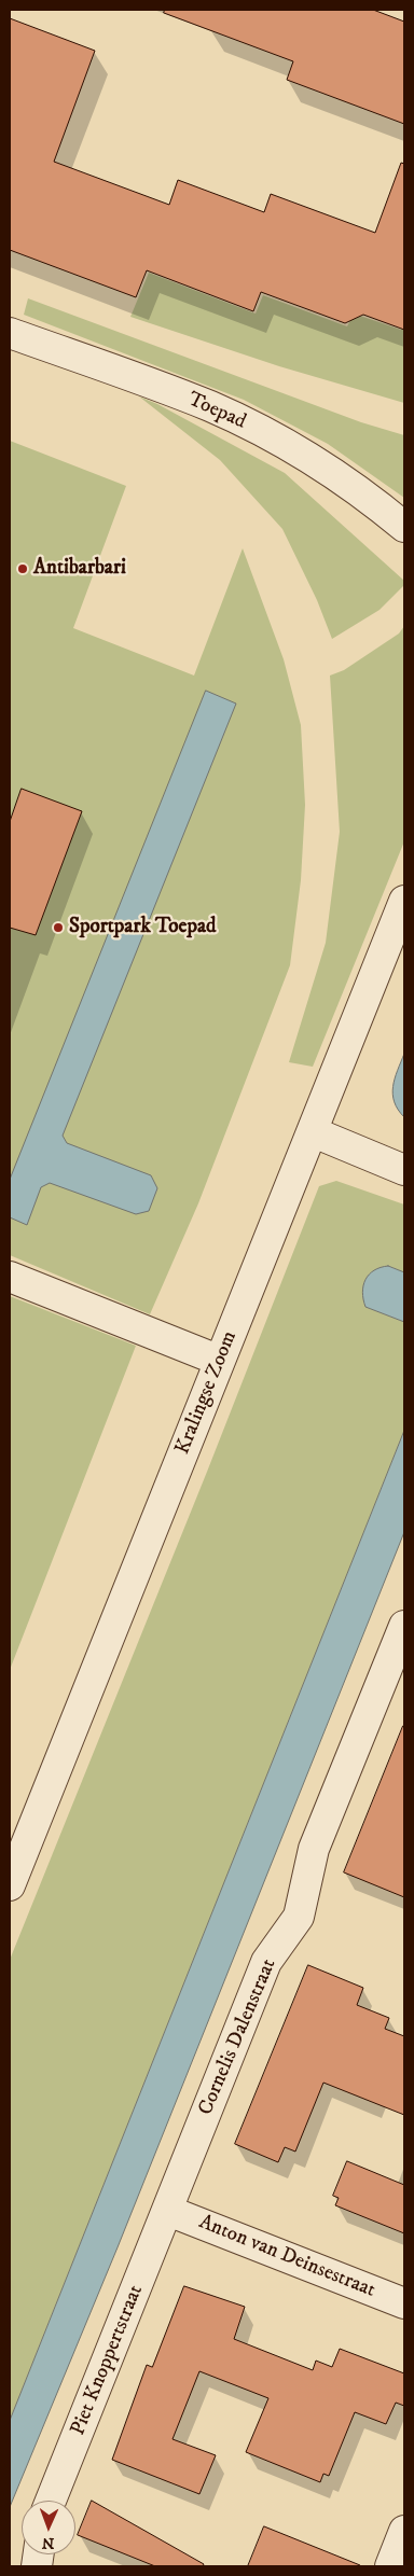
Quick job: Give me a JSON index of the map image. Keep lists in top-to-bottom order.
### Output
{
  "streets": {
    "street": [
      "Toepad",
      "Kralingse Zoom",
      "Cornelis Dalenstraat",
      "Anton van Deinsestraat",
      "Piet Knoppertstraat"
    ]
  },
  "crossings": [
    ["Cornelis Dalenstraat", "Anton van Deinsestraat"],
    ["Cornelis Dalenstraat", "Piet Knoppertstraat"],
    ["Anton van Deinsestraat", "Piet Knoppertstraat"]
  ],
  "places": ["Antibarbari", "Sportpark Toepad"],
  "north": "bottom"
}
